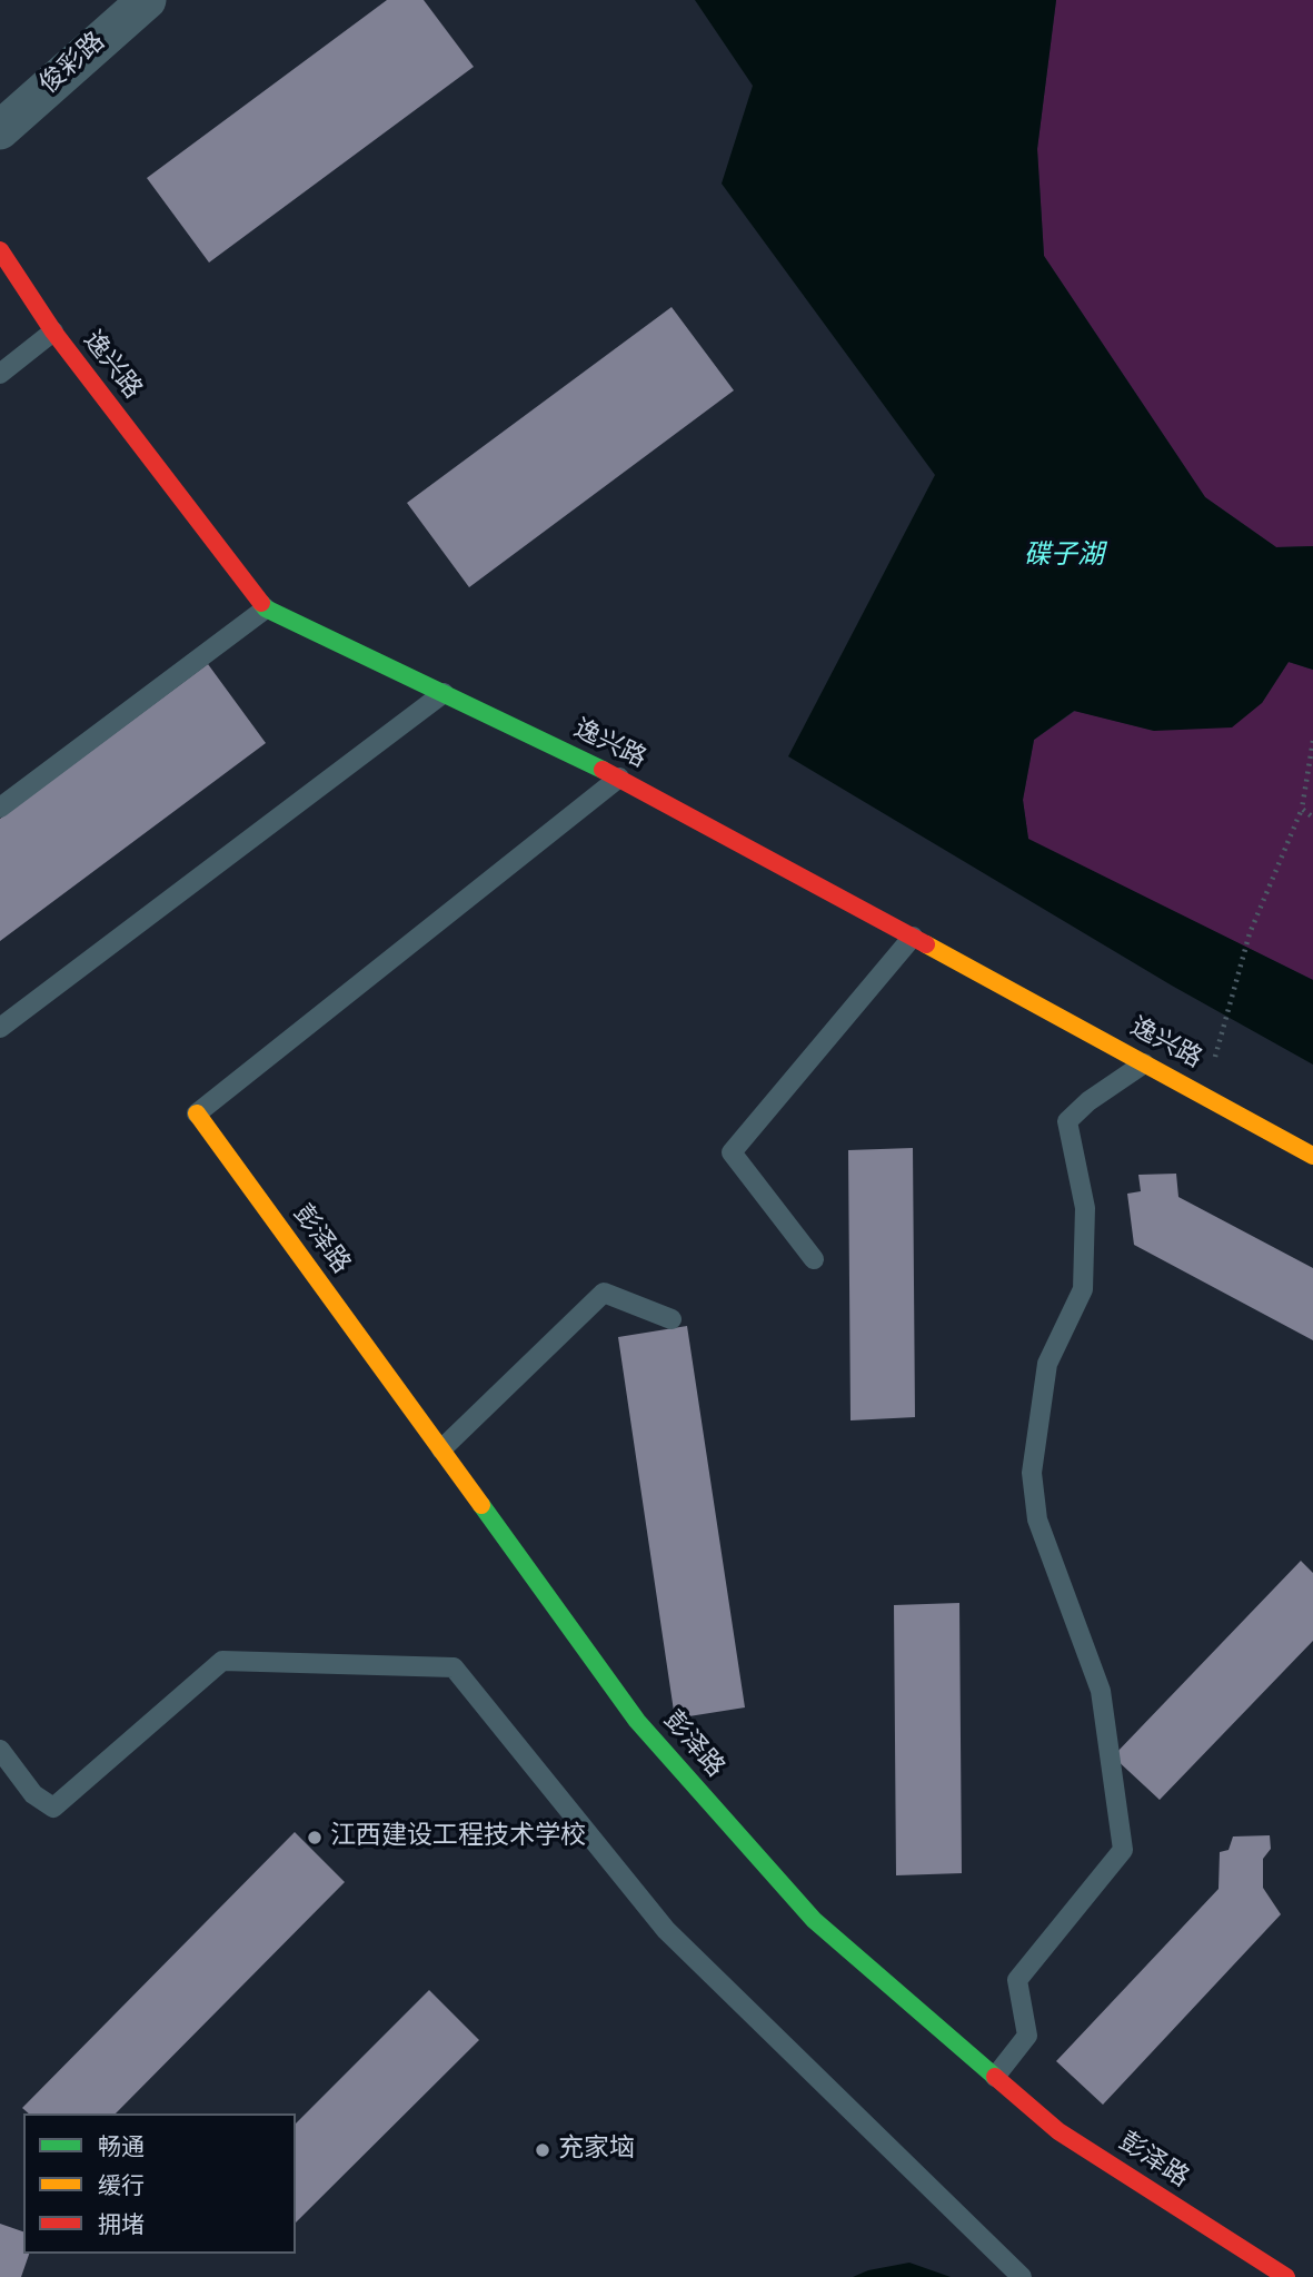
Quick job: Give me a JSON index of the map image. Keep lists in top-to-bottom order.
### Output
{
  "streets": {
    "street": ["俊彩路", "逸兴路", "彭泽路"]
  },
  "water": ["碟子湖"],
  "places": ["江西建设工程技术学校", "充家垴"],
  "legend": ["畅通", "缓行", "拥堵"]
}
